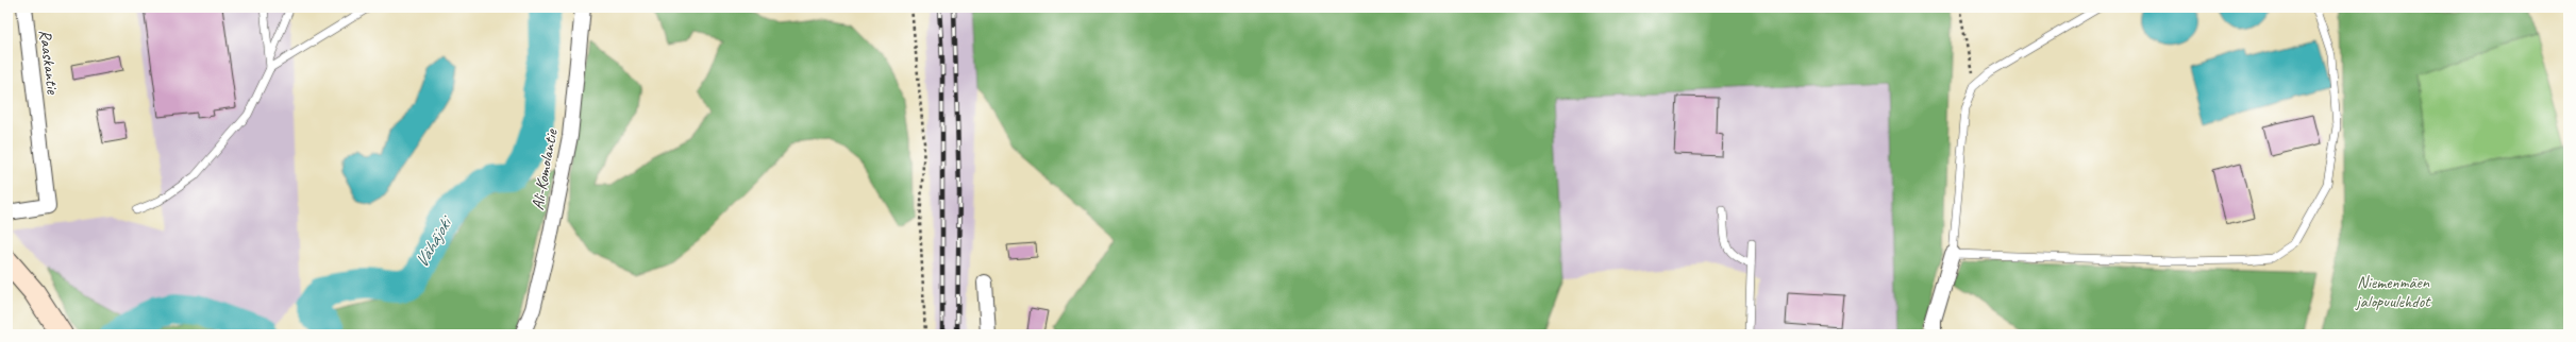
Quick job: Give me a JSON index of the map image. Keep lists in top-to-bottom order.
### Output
{
  "streets": {
    "street": ["Raaskantie", "Ali-Komolantie"]
  },
  "water": ["Vähäjoki"],
  "parks": ["Niemenmäen jalopuulehdot"]
}
